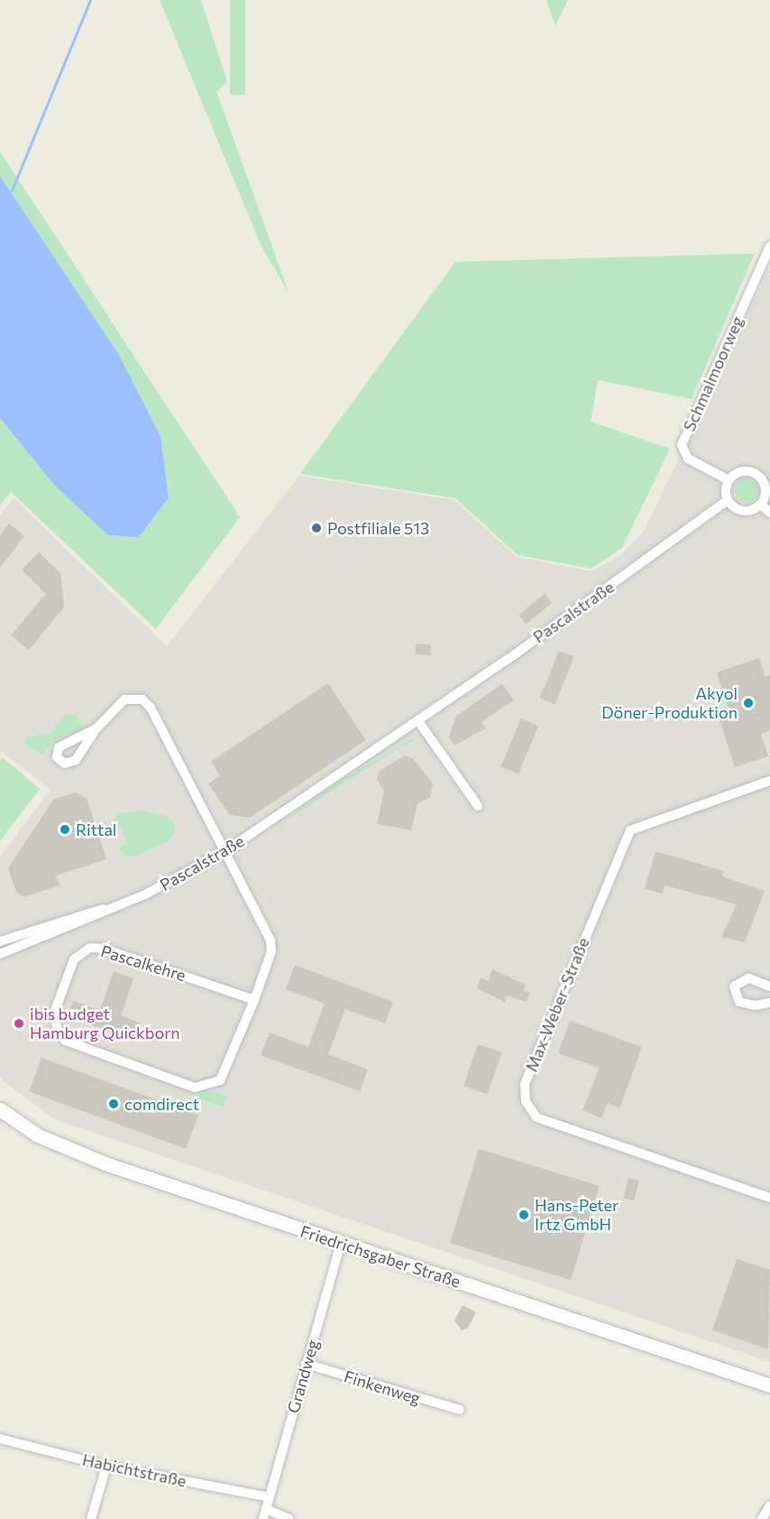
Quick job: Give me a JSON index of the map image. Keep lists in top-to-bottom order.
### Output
{
  "streets": {
    "main road": ["Friedrichsgaber Straße"],
    "street": [
      "Schmalmoorweg",
      "Pascalstraße",
      "Pascalkehre",
      "Max-Weber-Straße",
      "Grandweg",
      "Finkenweg",
      "Habichtstraße"
    ]
  },
  "crossings": [
    ["Schmalmoorweg", "Pascalstraße"],
    ["Friedrichsgaber Straße", "Grandweg"],
    ["Grandweg", "Finkenweg"],
    ["Grandweg", "Habichtstraße"]
  ],
  "places": [
    "Postfiliale 513",
    "Akyol Döner-Produktion",
    "Rittal",
    "ibis budget Hamburg Quickborn",
    "comdirect",
    "Hans-Peter Irtz GmbH"
  ]
}
